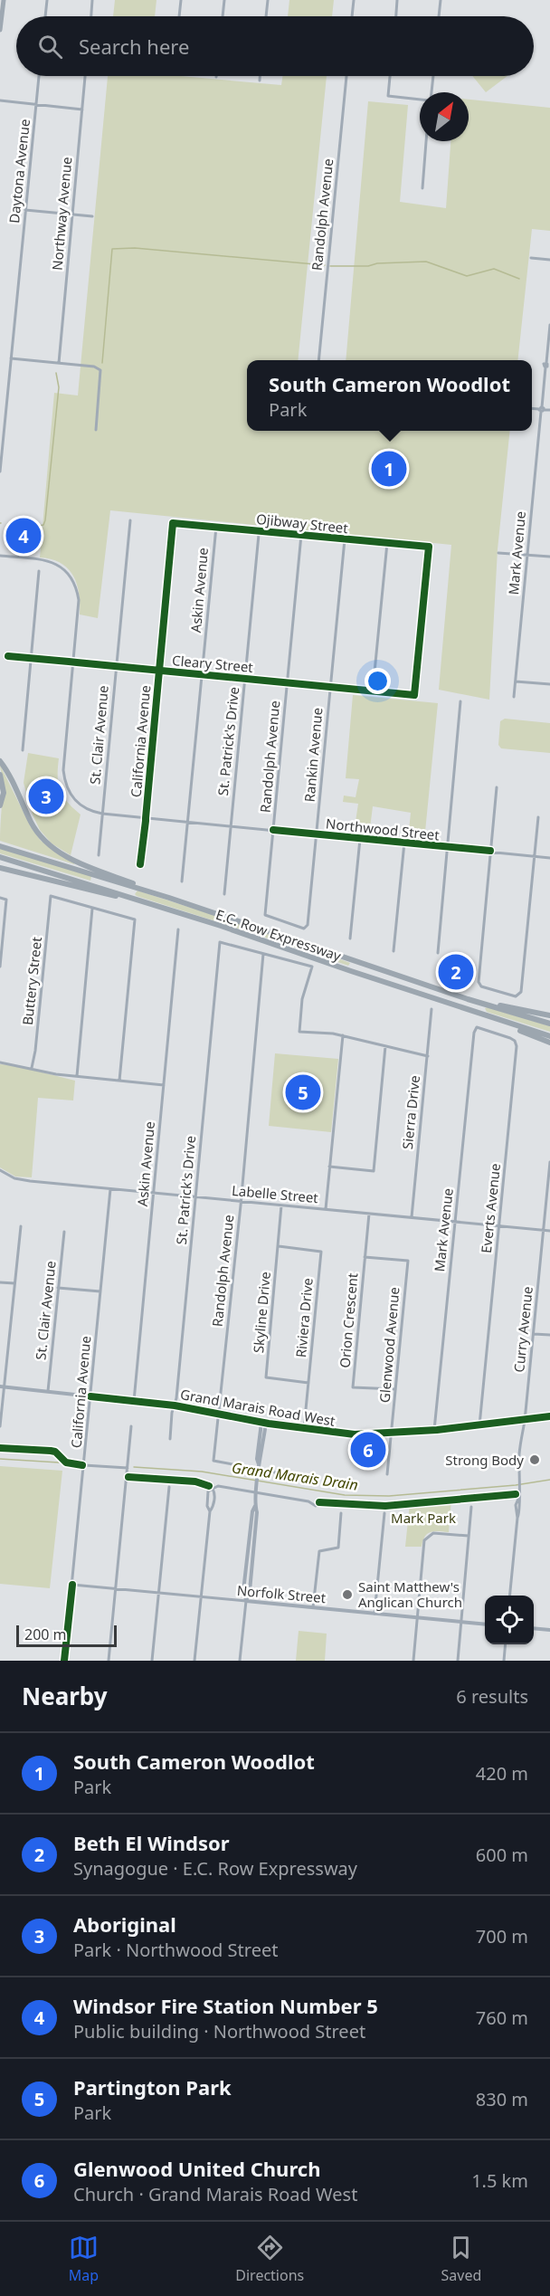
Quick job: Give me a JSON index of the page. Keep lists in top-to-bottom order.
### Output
{
  "streets": {
    "highway": ["E.C. Row Expressway"],
    "street": [
      "Daytona Avenue",
      "Northway Avenue",
      "Randolph Avenue",
      "Ojibway Street",
      "Mark Avenue",
      "Askin Avenue",
      "Cleary Street",
      "St. Clair Avenue",
      "California Avenue",
      "St. Patrick's Drive",
      "Rankin Avenue",
      "Northwood Street",
      "Buttery Street",
      "Sierra Drive",
      "Labelle Street",
      "Everts Avenue",
      "Skyline Drive",
      "Riviera Drive",
      "Orion Crescent",
      "Curry Avenue",
      "Glenwood Avenue",
      "Grand Marais Road West",
      "Norfolk Street"
    ]
  },
  "crossings": [
    ["Randolph Avenue", "Ojibway Street"],
    ["Randolph Avenue", "Cleary Street"],
    ["Randolph Avenue", "St. Patrick's Drive"],
    ["Randolph Avenue", "Rankin Avenue"],
    ["Randolph Avenue", "Northwood Street"],
    ["Randolph Avenue", "Labelle Street"],
    ["Randolph Avenue", "Grand Marais Road West"],
    ["Ojibway Street", "Askin Avenue"],
    ["Ojibway Street", "Cleary Street"],
    ["Ojibway Street", "California Avenue"],
    ["Ojibway Street", "St. Patrick's Drive"],
    ["Ojibway Street", "Rankin Avenue"],
    ["Mark Avenue", "Labelle Street"],
    ["Mark Avenue", "Everts Avenue"],
    ["Mark Avenue", "Grand Marais Road West"],
    ["Askin Avenue", "Cleary Street"],
    ["Askin Avenue", "Northwood Street"],
    ["Askin Avenue", "Labelle Street"],
    ["Askin Avenue", "Grand Marais Road West"],
    ["Cleary Street", "St. Clair Avenue"],
    ["Cleary Street", "California Avenue"],
    ["Cleary Street", "St. Patrick's Drive"],
    ["Cleary Street", "Rankin Avenue"],
    ["Cleary Street", "Northwood Street"],
    ["St. Clair Avenue", "Northwood Street"],
    ["St. Clair Avenue", "Grand Marais Road West"],
    ["California Avenue", "Northwood Street"],
    ["California Avenue", "Labelle Street"],
    ["California Avenue", "Grand Marais Road West"],
    ["California Avenue", "Norfolk Street"],
    ["St. Patrick's Drive", "Northwood Street"],
    ["St. Patrick's Drive", "Labelle Street"],
    ["St. Patrick's Drive", "Grand Marais Road West"],
    ["Rankin Avenue", "Northwood Street"],
    ["Sierra Drive", "Labelle Street"],
    ["Labelle Street", "Everts Avenue"],
    ["Labelle Street", "Skyline Drive"],
    ["Labelle Street", "Orion Crescent"],
    ["Labelle Street", "Curry Avenue"],
    ["Everts Avenue", "Grand Marais Road West"],
    ["Skyline Drive", "Riviera Drive"],
    ["Riviera Drive", "Grand Marais Road West"],
    ["Orion Crescent", "Glenwood Avenue"],
    ["Curry Avenue", "Grand Marais Road West"],
    ["Glenwood Avenue", "Grand Marais Road West"]
  ],
  "water": ["Grand Marais Drain"],
  "parks": ["Mark Park"],
  "places": ["Strong Body", "Saint Matthew's Anglican Church"],
  "scale_bar": "200 m",
  "north": "top right",
  "page": {
    "search": "Search here",
    "popup": ["South Cameron Woodlot", "Park"],
    "pins": [
      "1",
      "4",
      "3",
      "2",
      "5",
      "6"
    ],
    "scale": "200 m",
    "heading": ["Nearby", "6 results"],
    "list": [
      {
        "mark": "1",
        "name": "South Cameron Woodlot",
        "note": "Park",
        "value": "420 m"
      },
      {
        "mark": "2",
        "name": "Beth El Windsor",
        "note": "Synagogue · E.C. Row Expressway",
        "value": "600 m"
      },
      {
        "mark": "3",
        "name": "Aboriginal",
        "note": "Park · Northwood Street",
        "value": "700 m"
      },
      {
        "mark": "4",
        "name": "Windsor Fire Station Number 5",
        "note": "Public building · Northwood Street",
        "value": "760 m"
      },
      {
        "mark": "5",
        "name": "Partington Park",
        "note": "Park",
        "value": "830 m"
      },
      {
        "mark": "6",
        "name": "Glenwood United Church",
        "note": "Church · Grand Marais Road West",
        "value": "1.5 km"
      }
    ],
    "nav": ["Map", "Directions", "Saved"]
  }
}
